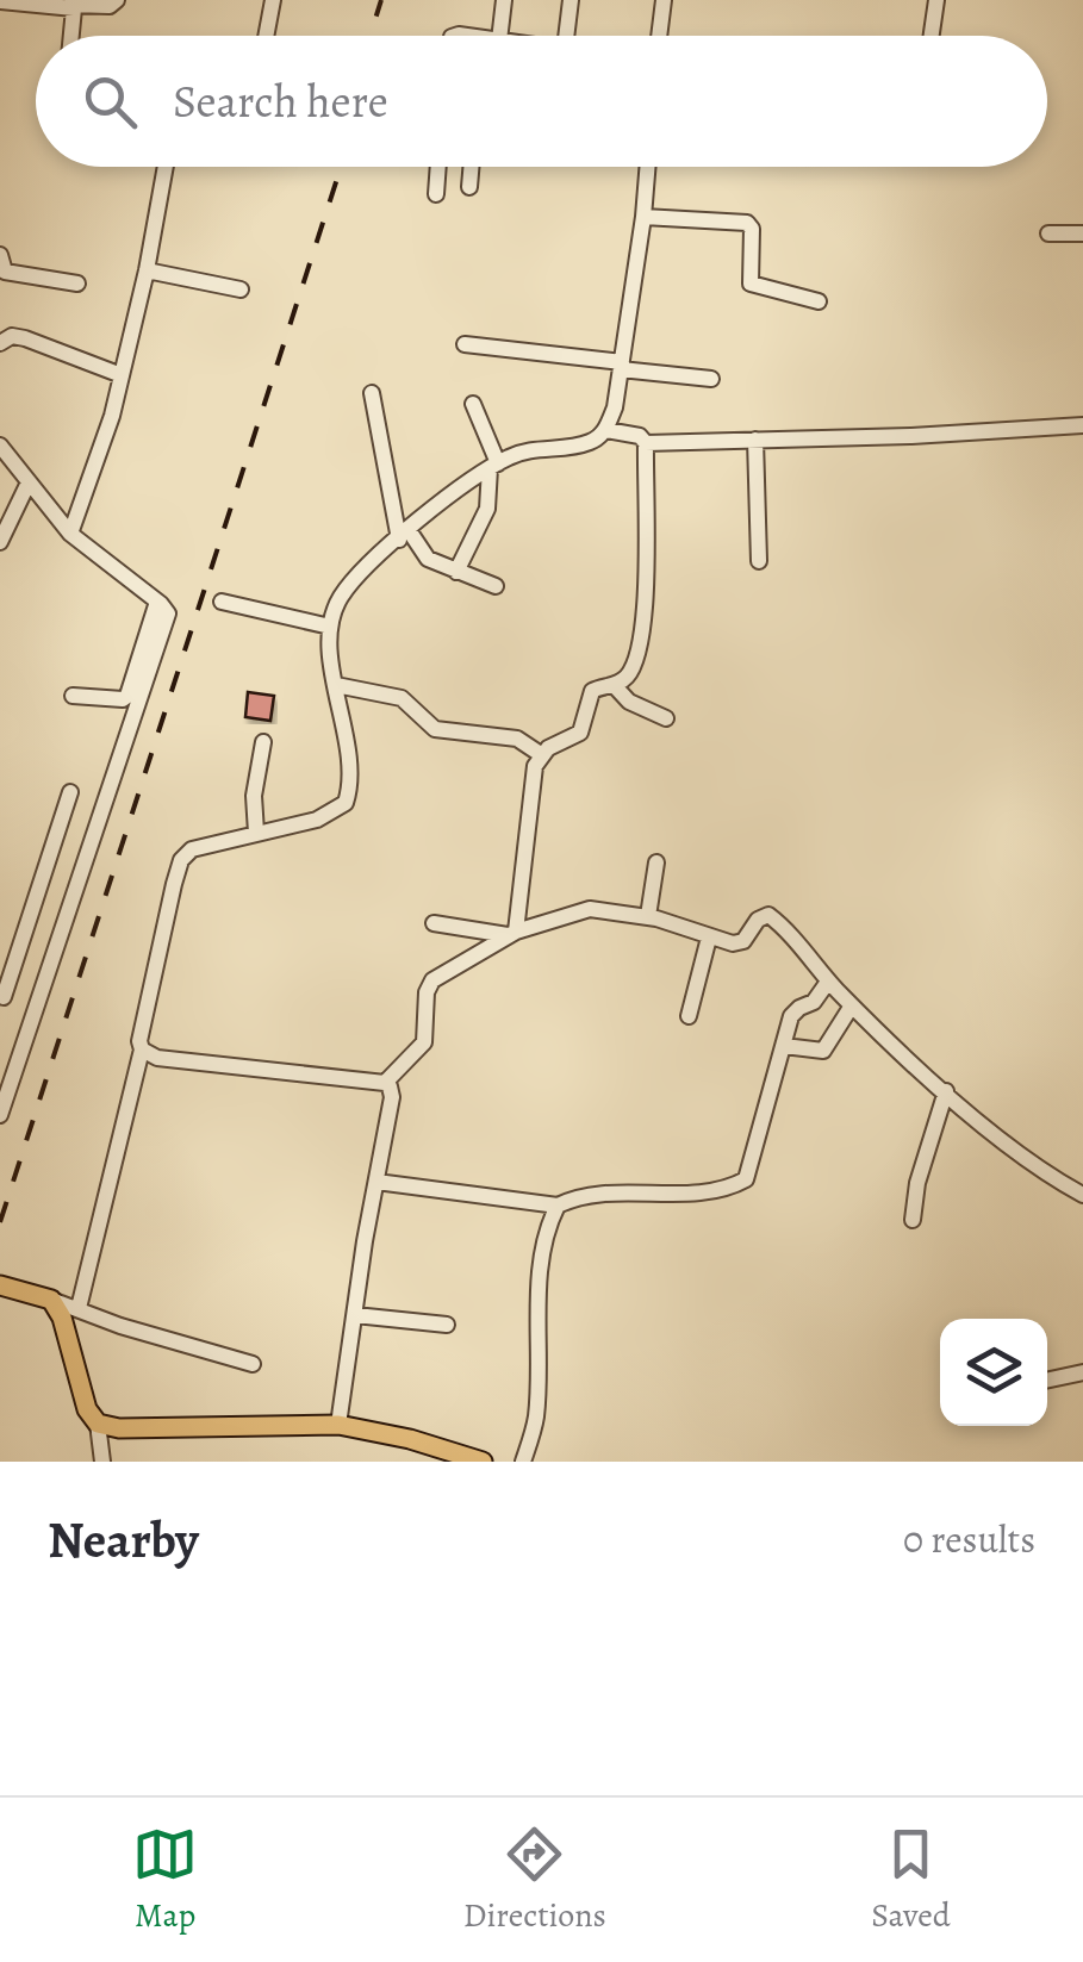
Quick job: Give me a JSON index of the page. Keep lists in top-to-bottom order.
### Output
{
  "page": {
    "search": "Search here",
    "heading": ["Nearby", "0 results"],
    "nav": ["Map", "Directions", "Saved"]
  }
}
